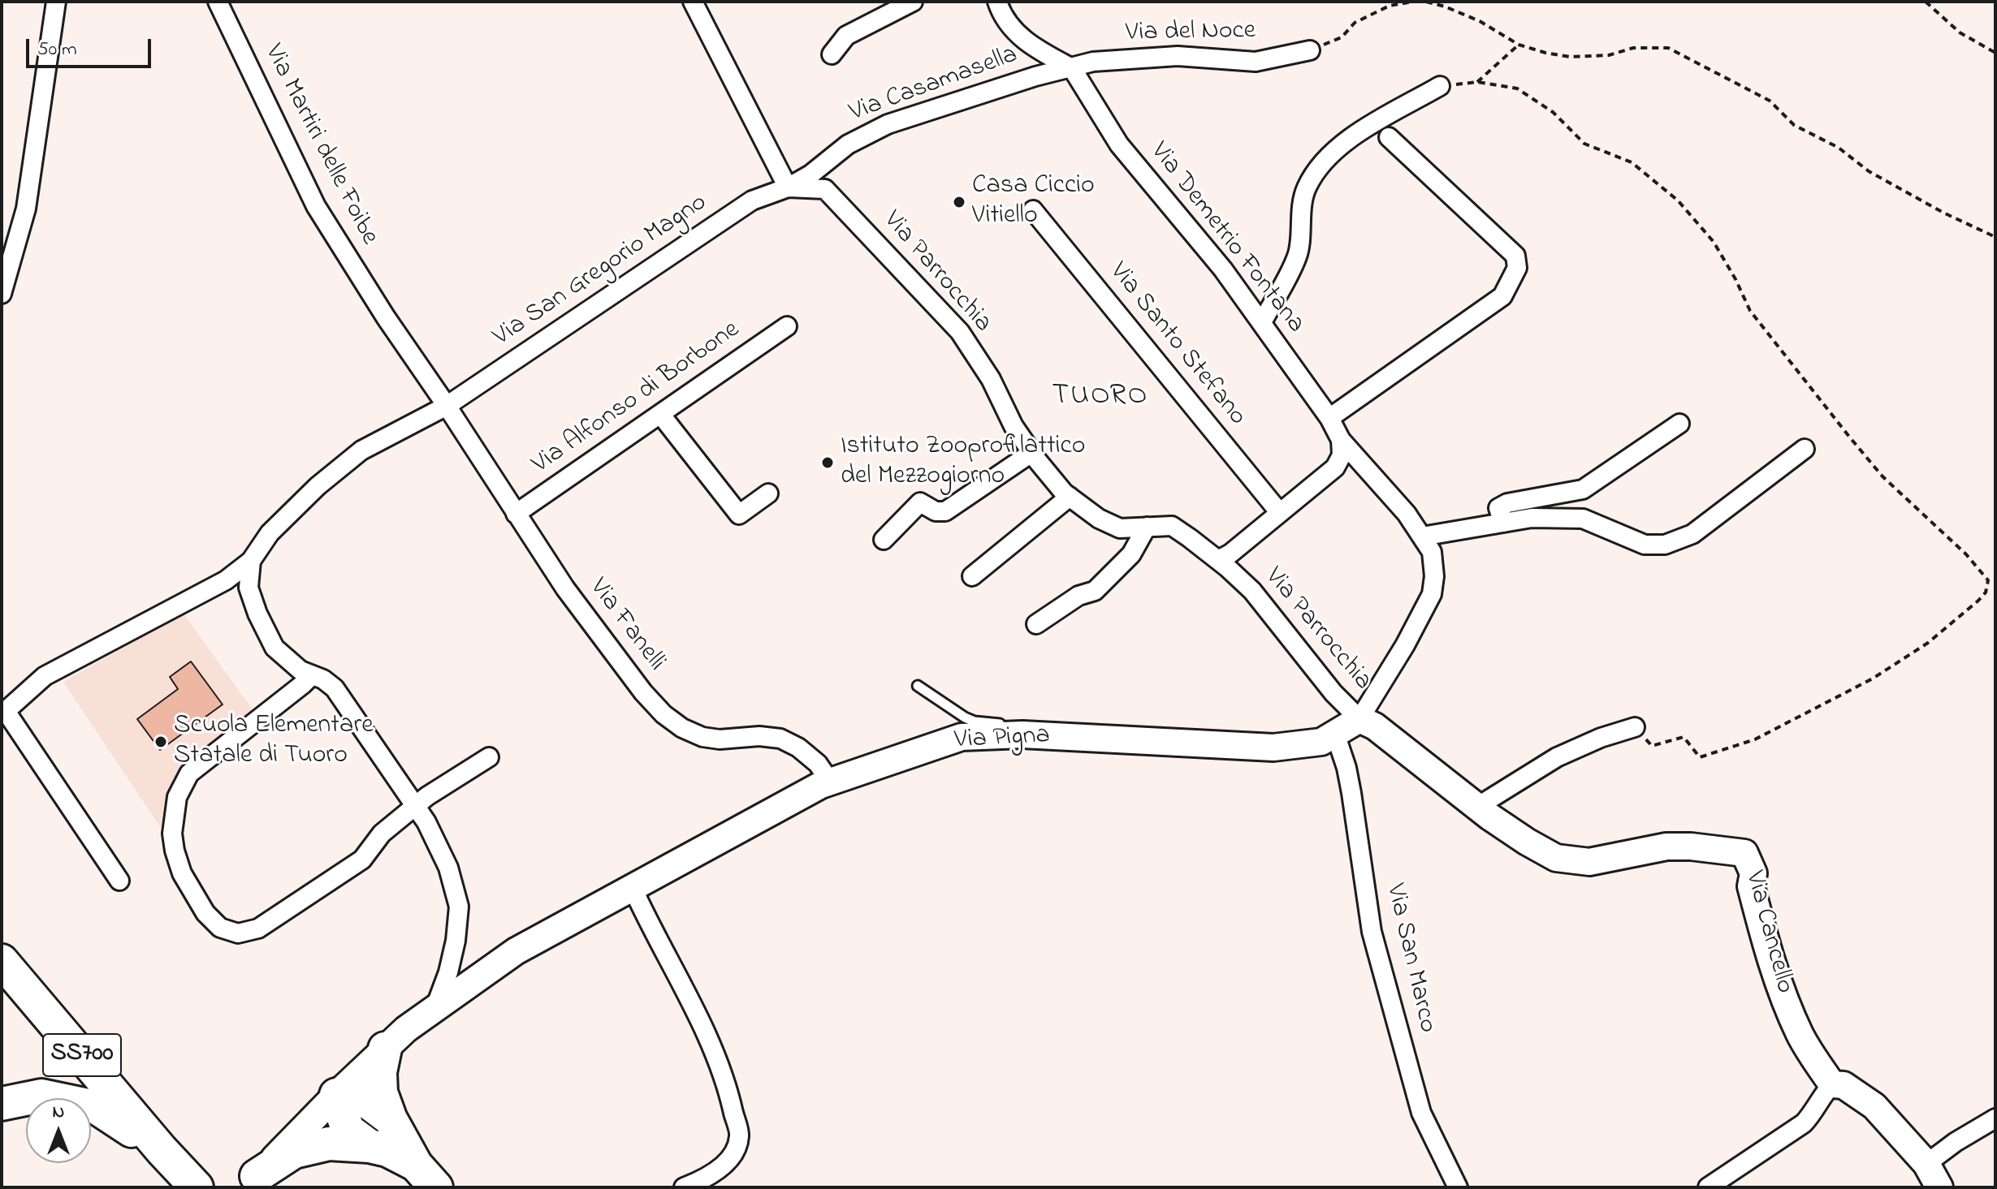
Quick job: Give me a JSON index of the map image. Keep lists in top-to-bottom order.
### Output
{
  "streets": {
    "highway": ["SS700"],
    "street": [
      "Via del Noce",
      "Via Casamasella",
      "Via Martiri delle Foibe",
      "Via Demetrio Fontana",
      "Via San Gregorio Magno",
      "Via Parrocchia",
      "Via Santo Stefano",
      "Via Alfonso di Borbone",
      "Via Fanelli",
      "Via Pigna",
      "Via Cancello",
      "Via San Marco"
    ]
  },
  "crossings": [
    ["Via del Noce", "Via Casamasella"],
    ["Via del Noce", "Via Demetrio Fontana"],
    ["Via Casamasella", "Via Demetrio Fontana"],
    ["Via Casamasella", "Via San Gregorio Magno"],
    ["Via Casamasella", "Via Parrocchia"],
    ["Via Martiri delle Foibe", "Via San Gregorio Magno"],
    ["Via Martiri delle Foibe", "Via Fanelli"],
    ["Via Demetrio Fontana", "Via Parrocchia"],
    ["Via Demetrio Fontana", "Via Pigna"],
    ["Via Demetrio Fontana", "Via Cancello"],
    ["Via San Gregorio Magno", "Via Parrocchia"],
    ["Via San Gregorio Magno", "Via Fanelli"],
    ["Via Parrocchia", "Via Pigna"],
    ["Via Parrocchia", "Via Cancello"],
    ["Via Alfonso di Borbone", "Via Fanelli"],
    ["Via Fanelli", "Via Pigna"],
    ["Via Pigna", "Via Cancello"],
    ["Via Pigna", "Via San Marco"]
  ],
  "districts": ["TUORO"],
  "places": ["Casa Ciccio Vitiello", "Istituto Zooprofilattico del Mezzogiorno", "Scuola Elementare Statale di Tuoro"],
  "scale_bar": "50 m",
  "north": "top"
}
